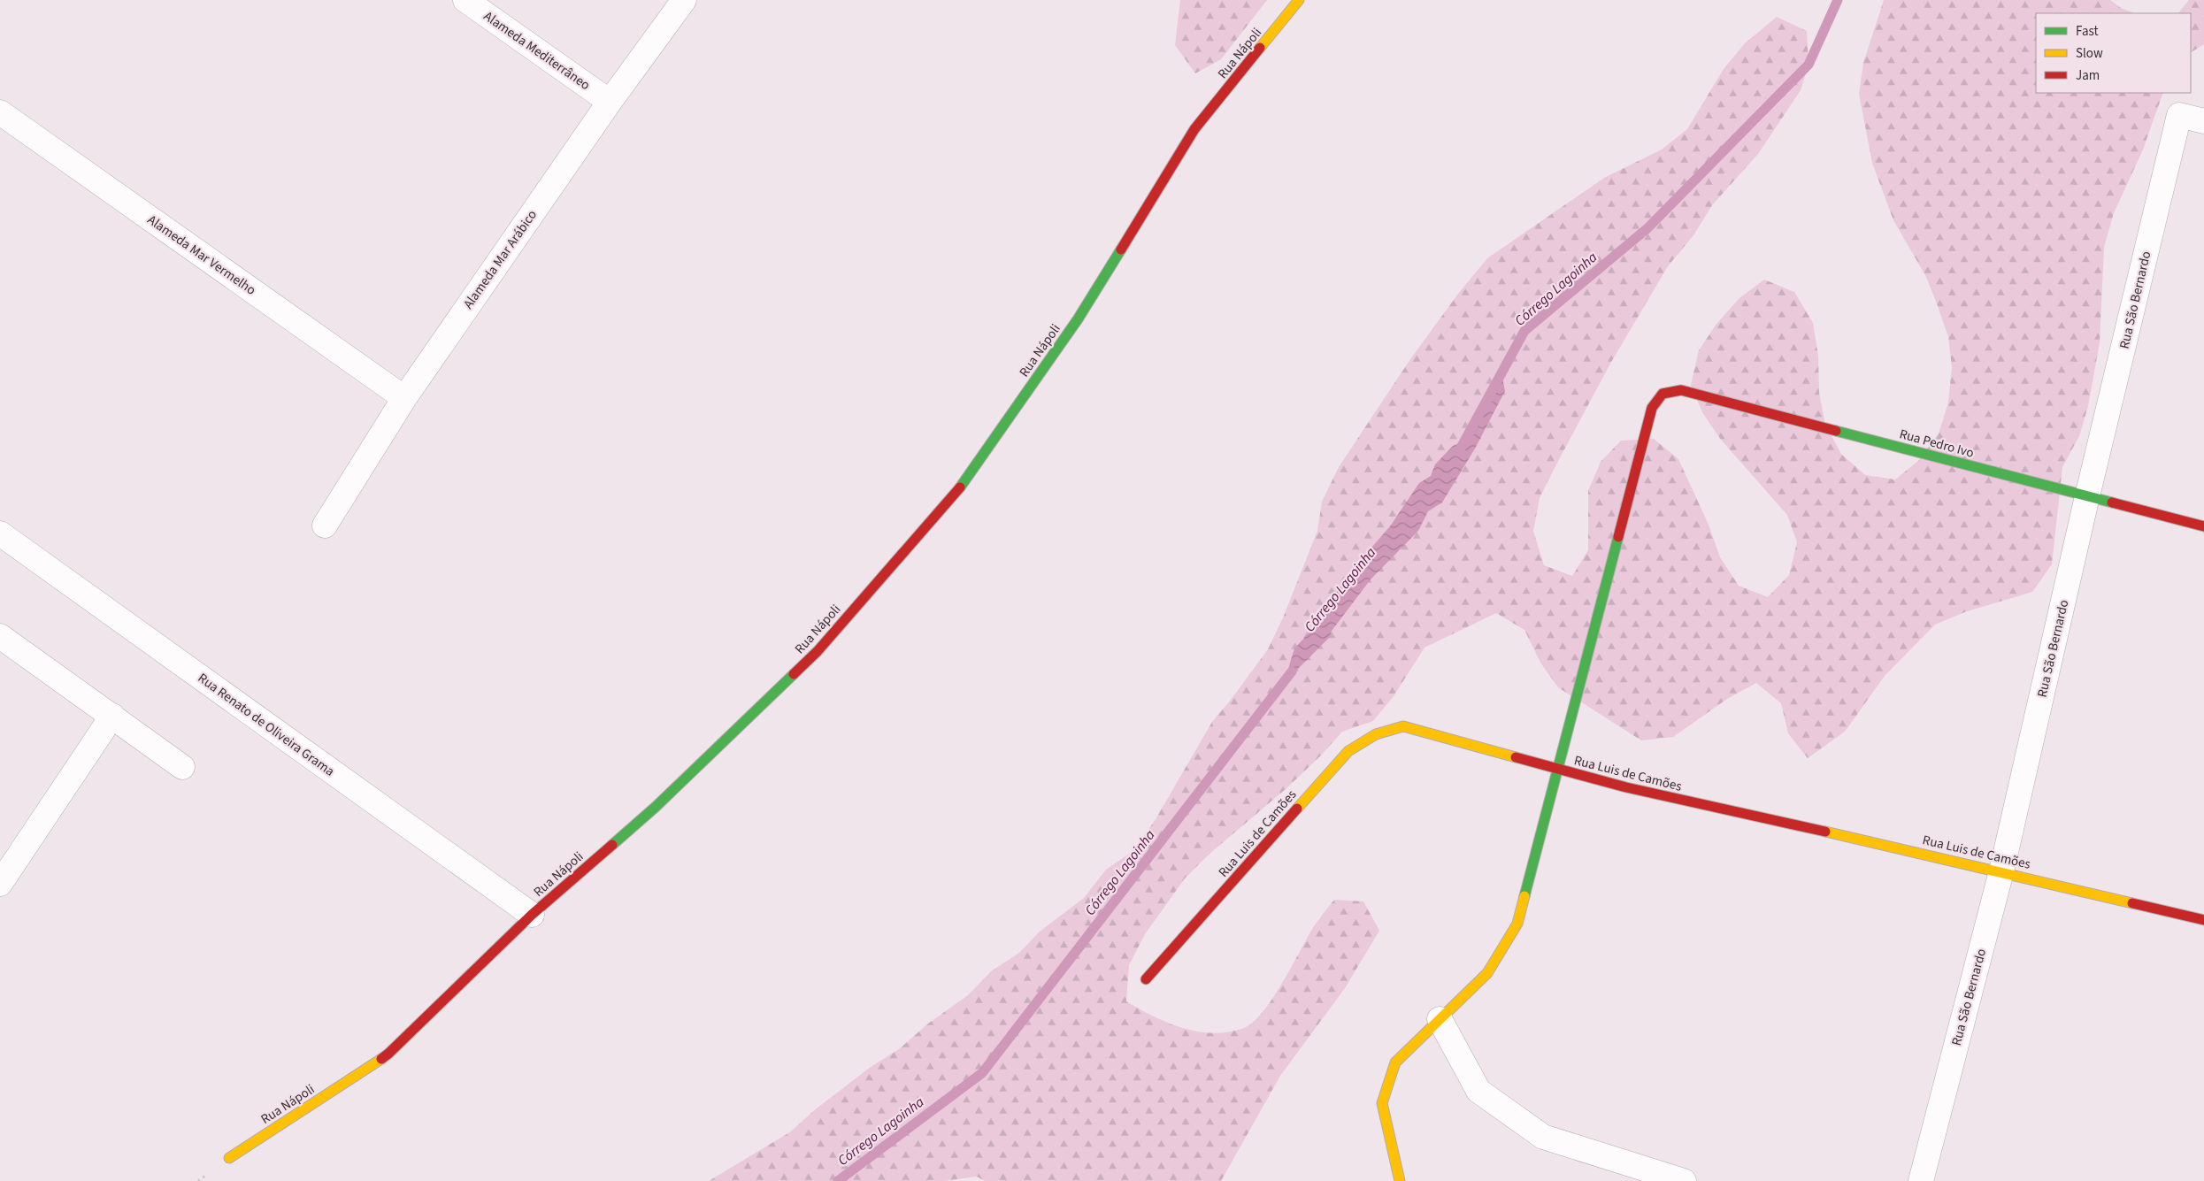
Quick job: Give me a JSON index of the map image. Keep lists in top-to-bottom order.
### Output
{
  "streets": {
    "street": [
      "Alameda Mediterrâneo",
      "Rua Nápoli",
      "Alameda Mar Vermelho",
      "Alameda Mar Arábico",
      "Rua São Bernardo",
      "Rua Pedro Ivo",
      "Rua Renato de Oliveira Grama",
      "Rua Luis de Camões"
    ]
  },
  "crossings": [
    ["Alameda Mediterrâneo", "Alameda Mar Arábico"],
    ["Rua Nápoli", "Rua Renato de Oliveira Grama"],
    ["Alameda Mar Vermelho", "Alameda Mar Arábico"],
    ["Rua São Bernardo", "Rua Pedro Ivo"],
    ["Rua São Bernardo", "Rua Luis de Camões"],
    ["Rua Pedro Ivo", "Rua Luis de Camões"]
  ],
  "water": ["Córrego Lagoinha"],
  "legend": ["Fast", "Slow", "Jam"]
}
